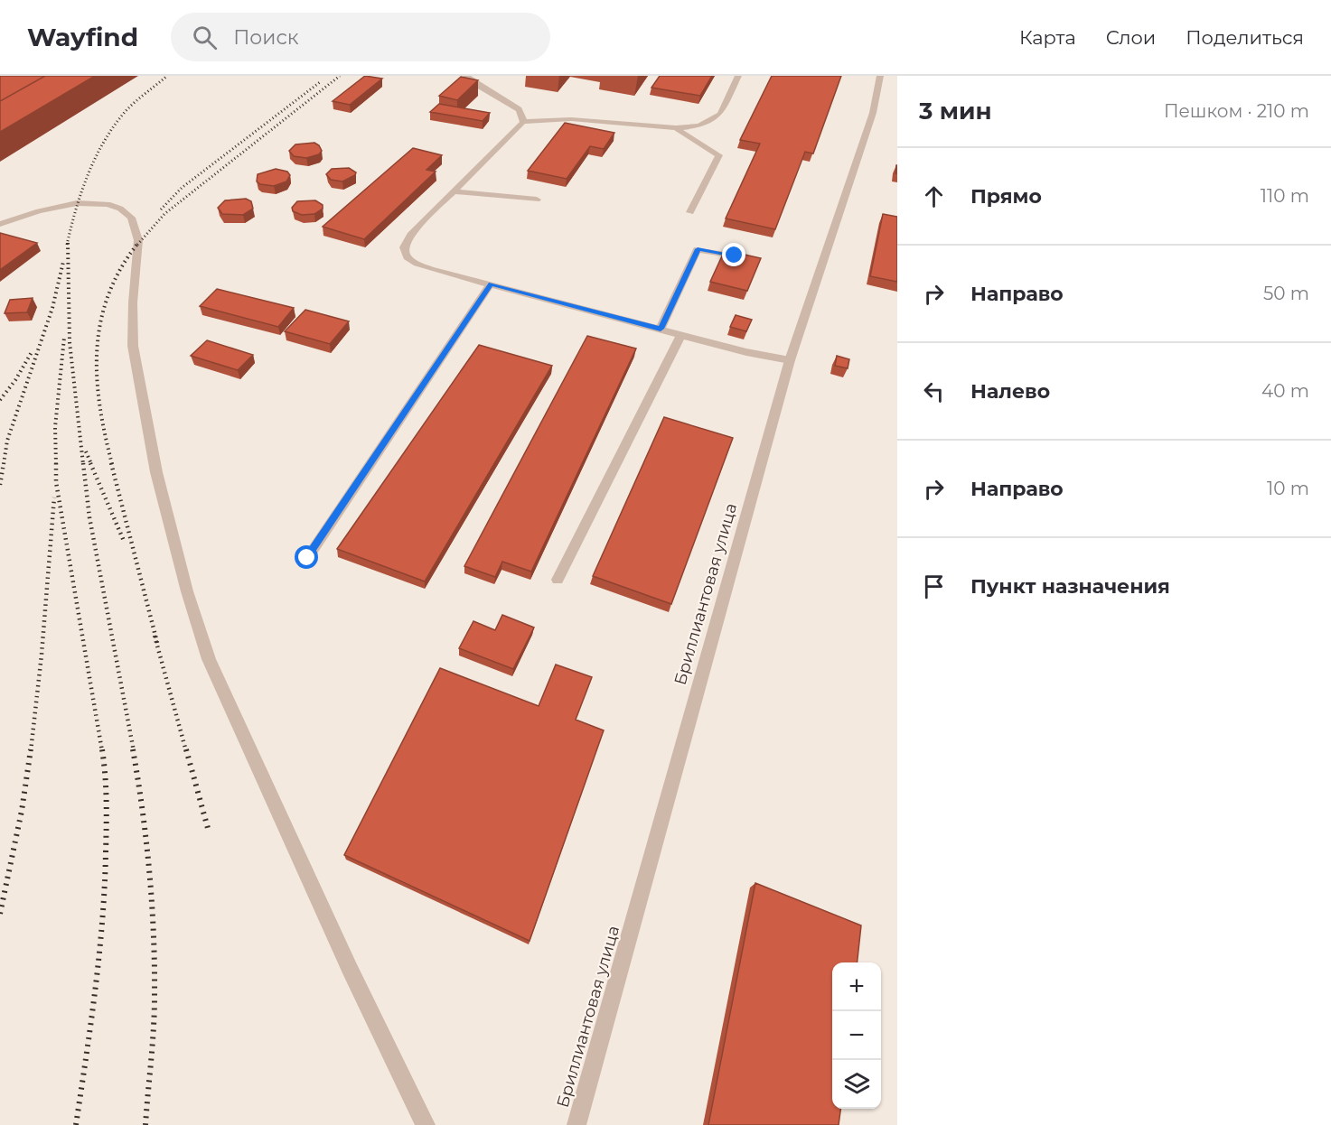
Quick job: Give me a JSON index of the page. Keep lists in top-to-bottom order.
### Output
{
  "streets": {
    "street": ["Бриллиантовая улица"]
  },
  "page": {
    "header": "Wayfind",
    "search": "Поиск",
    "nav": ["Карта", "Слои", "Поделиться"],
    "heading": ["3 мин", "Пешком · 210 m"],
    "list": [
      ["Прямо", "110 m"],
      ["Направо", "50 m"],
      ["Налево", "40 m"],
      ["Направо", "10 m"],
      "Пункт назначения"
    ],
    "map_buttons": ["+", "−"]
  }
}
